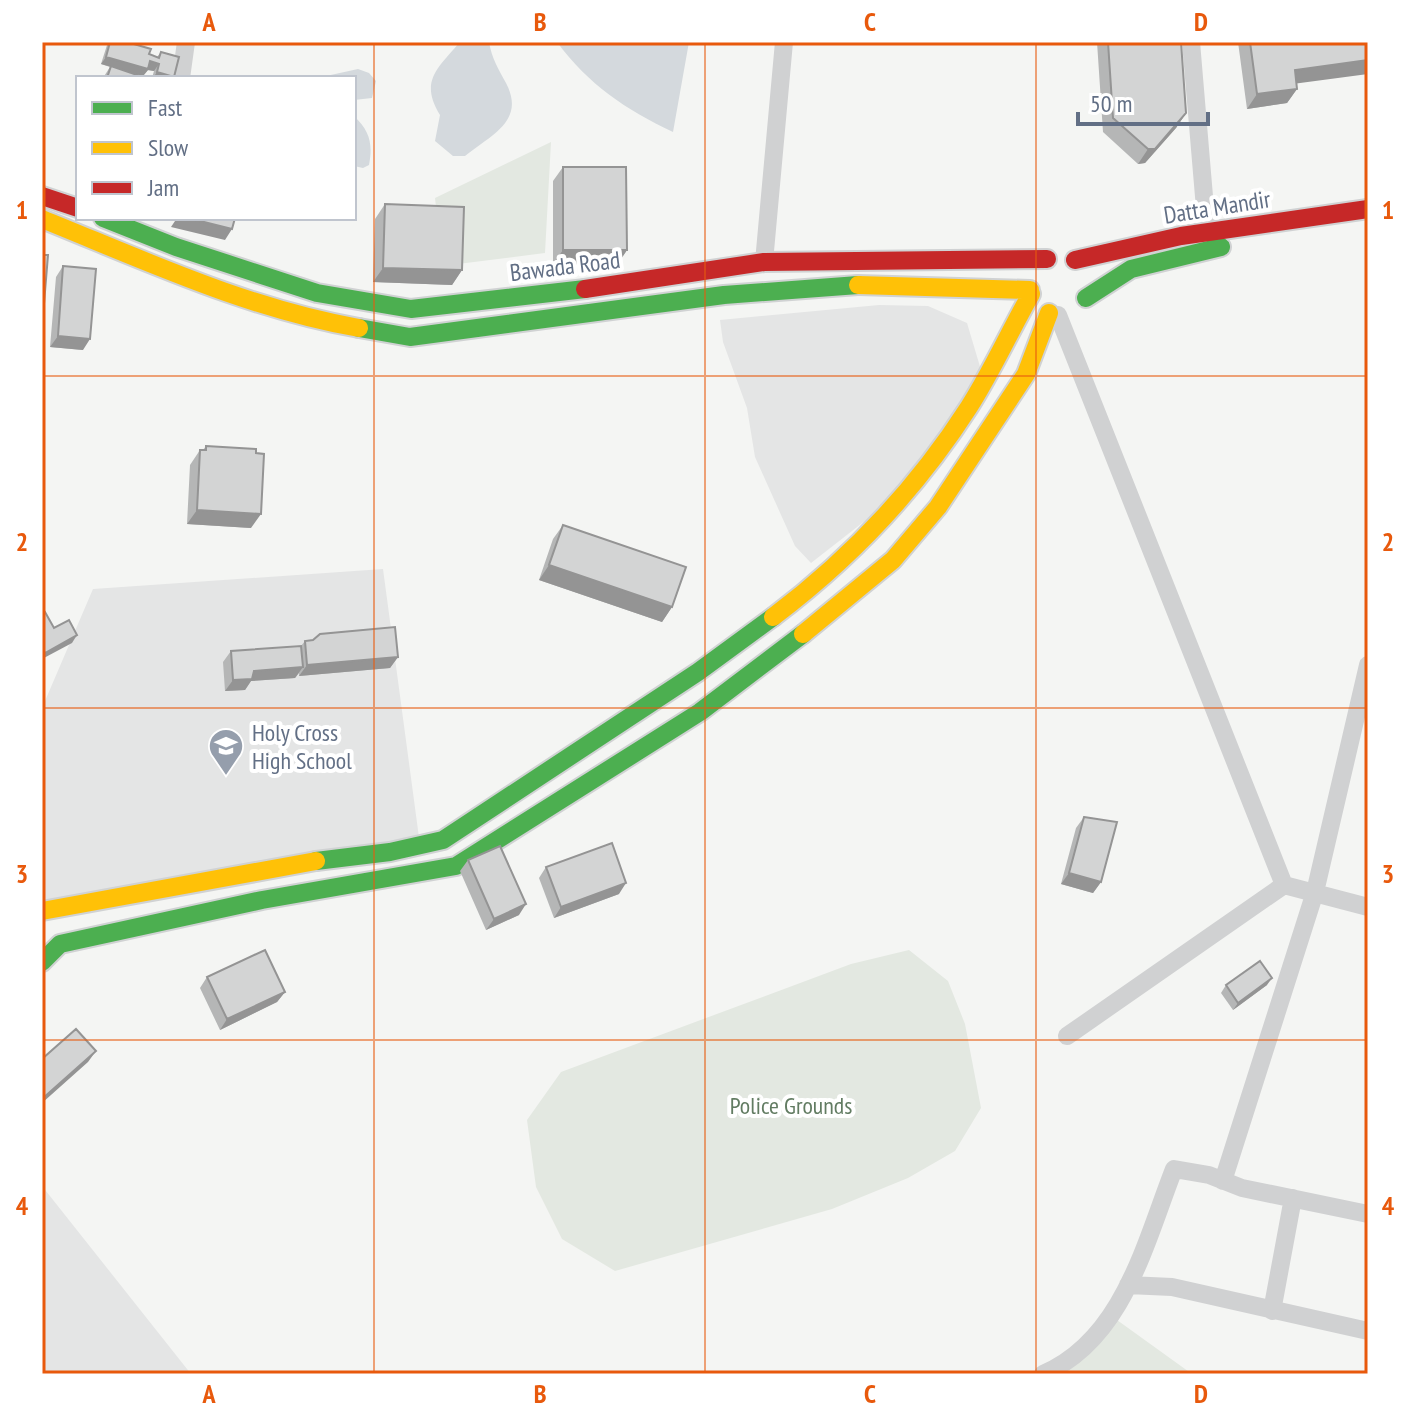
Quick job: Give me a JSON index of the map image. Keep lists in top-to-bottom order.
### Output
{
  "streets": {
    "main road": ["Datta Mandir", "Bawada Road"]
  },
  "crossings": [
    ["Datta Mandir", "Bawada Road"]
  ],
  "parks": ["Police Grounds"],
  "places": {
    "school or university": ["Holy Cross High School"]
  },
  "legend": ["Fast", "Slow", "Jam"],
  "scale_bar": "50 m",
  "grid": {
    "columns": [
      "A",
      "B",
      "C",
      "D"
    ],
    "rows": [
      "1",
      "2",
      "3",
      "4"
    ]
  }
}
